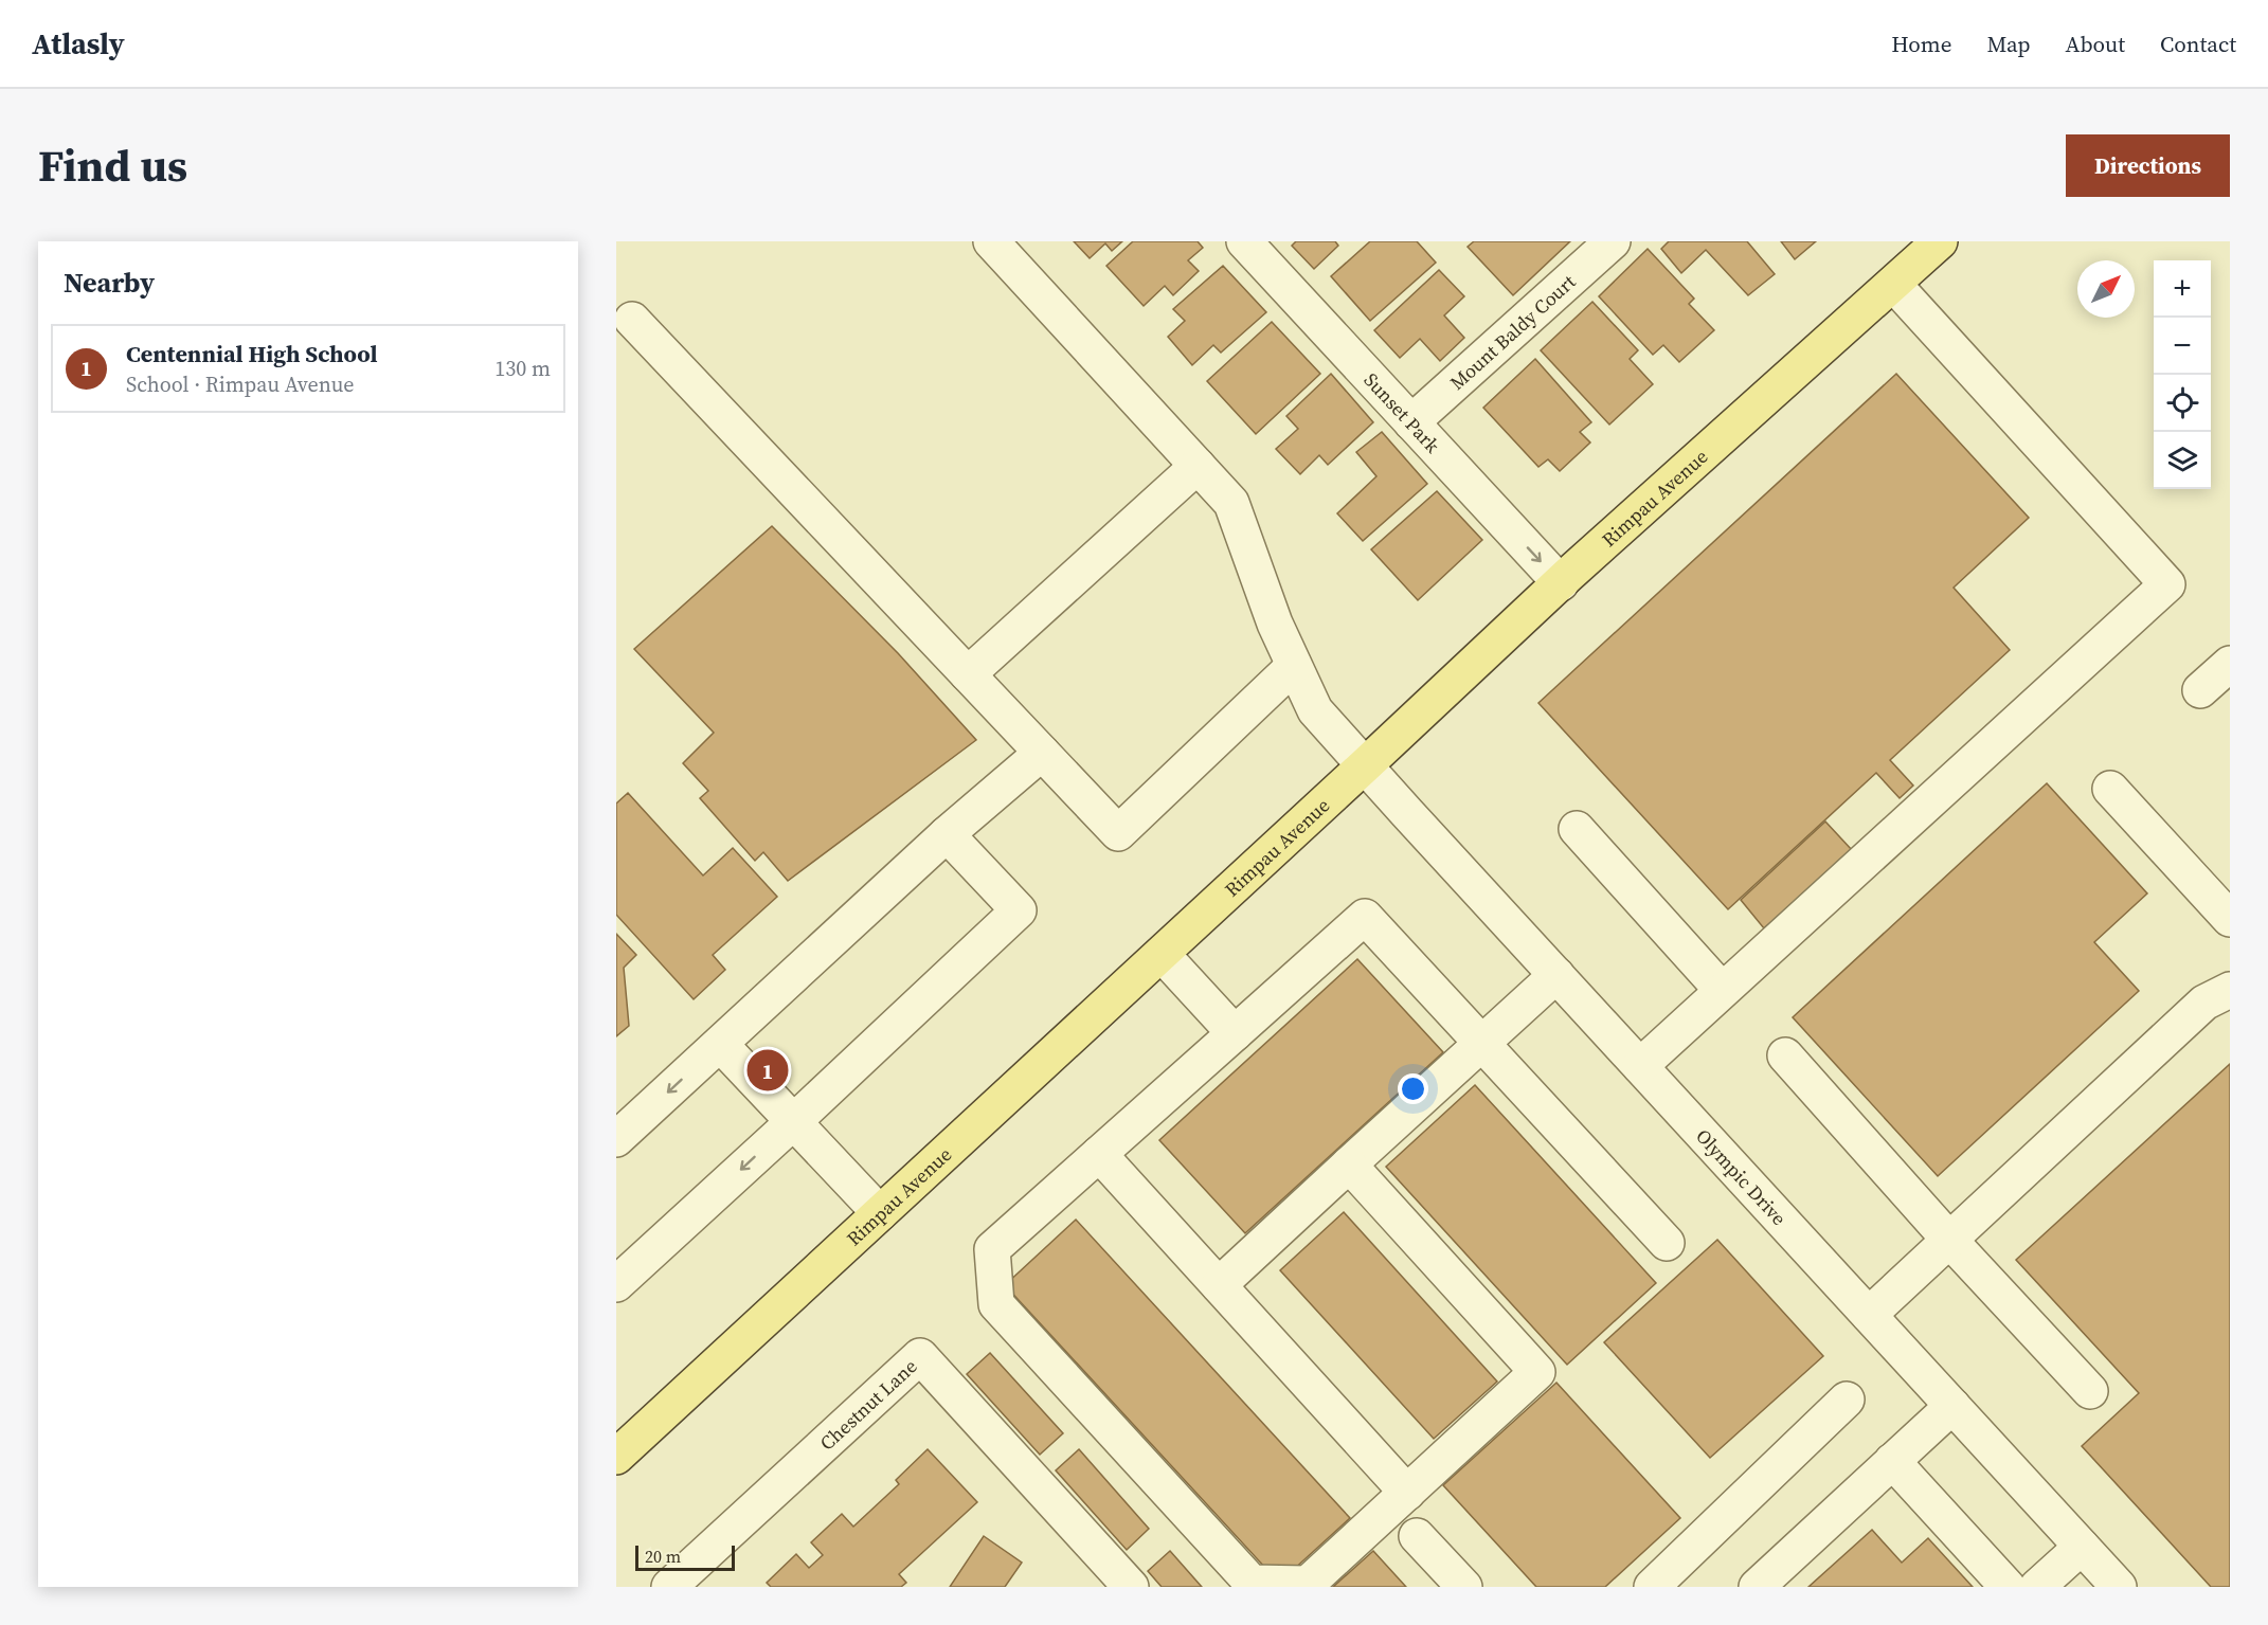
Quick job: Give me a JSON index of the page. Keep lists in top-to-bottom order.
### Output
{
  "streets": {
    "main road": ["Rimpau Avenue"],
    "street": [
      "Mount Baldy Court",
      "Sunset Park",
      "Olympic Drive",
      "Chestnut Lane"
    ]
  },
  "crossings": [
    ["Mount Baldy Court", "Sunset Park"],
    ["Sunset Park", "Rimpau Avenue"],
    ["Rimpau Avenue", "Olympic Drive"]
  ],
  "one_way": ["Sunset Park"],
  "scale_bar": "20 m",
  "north": "top right",
  "page": {
    "header": "Atlasly",
    "nav": [
      "Home",
      "Map",
      "About",
      "Contact"
    ],
    "title": "Find us",
    "buttons": "Directions",
    "heading": "Nearby",
    "map_buttons": ["+", "−"],
    "list": [
      {
        "mark": "1",
        "name": "Centennial High School",
        "note": "School · Rimpau Avenue",
        "value": "130 m"
      }
    ],
    "pins": "1",
    "scale": "20 m"
  }
}
